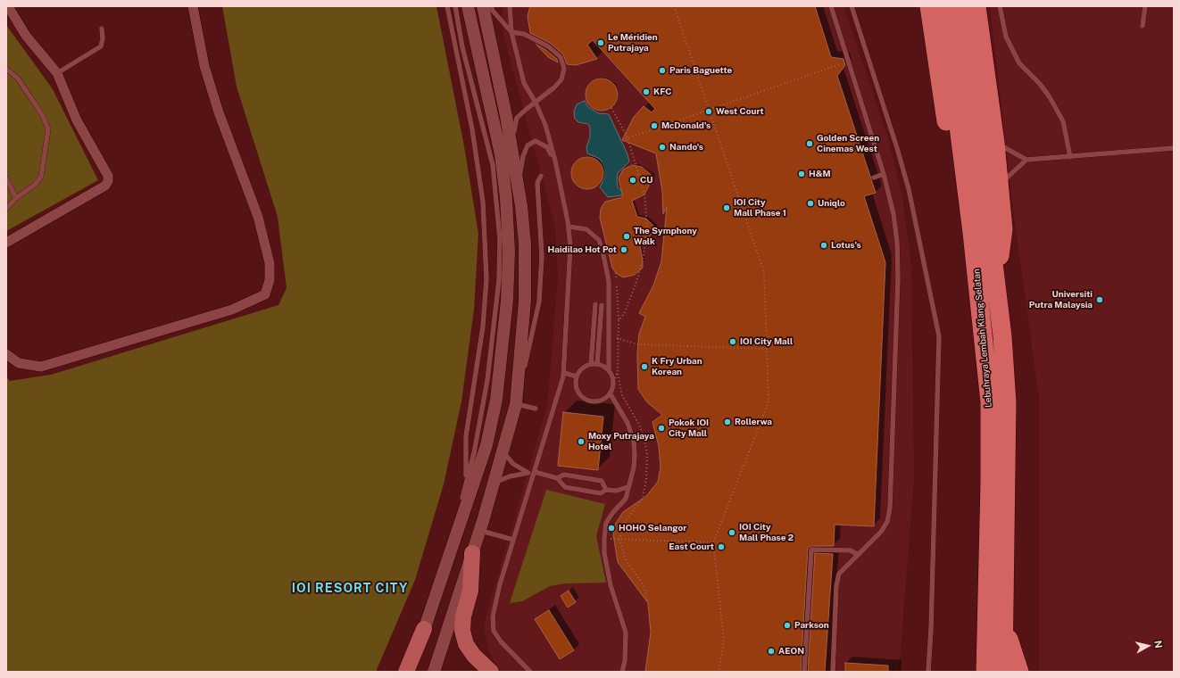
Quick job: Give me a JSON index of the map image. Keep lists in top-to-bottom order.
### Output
{
  "streets": {
    "highway": ["Lebuhraya Lembah Klang Selatan"]
  },
  "districts": ["IOI RESORT CITY"],
  "places": [
    "Le Méridien Putrajaya",
    "Paris Baguette",
    "KFC",
    "West Court",
    "McDonald's",
    "Golden Screen Cinemas West",
    "Nando's",
    "H&M",
    "CU",
    "Uniqlo",
    "IOI City Mall Phase 1",
    "The Symphony Walk",
    "Lotus's",
    "Haidilao Hot Pot",
    "Universiti Putra Malaysia",
    "IOI City Mall",
    "K Fry Urban Korean",
    "Rollerwa",
    "Pokok IOI City Mall",
    "Moxy Putrajaya Hotel",
    "HOHO Selangor",
    "IOI City Mall Phase 2",
    "East Court",
    "Parkson",
    "AEON"
  ],
  "north": "right"
}
